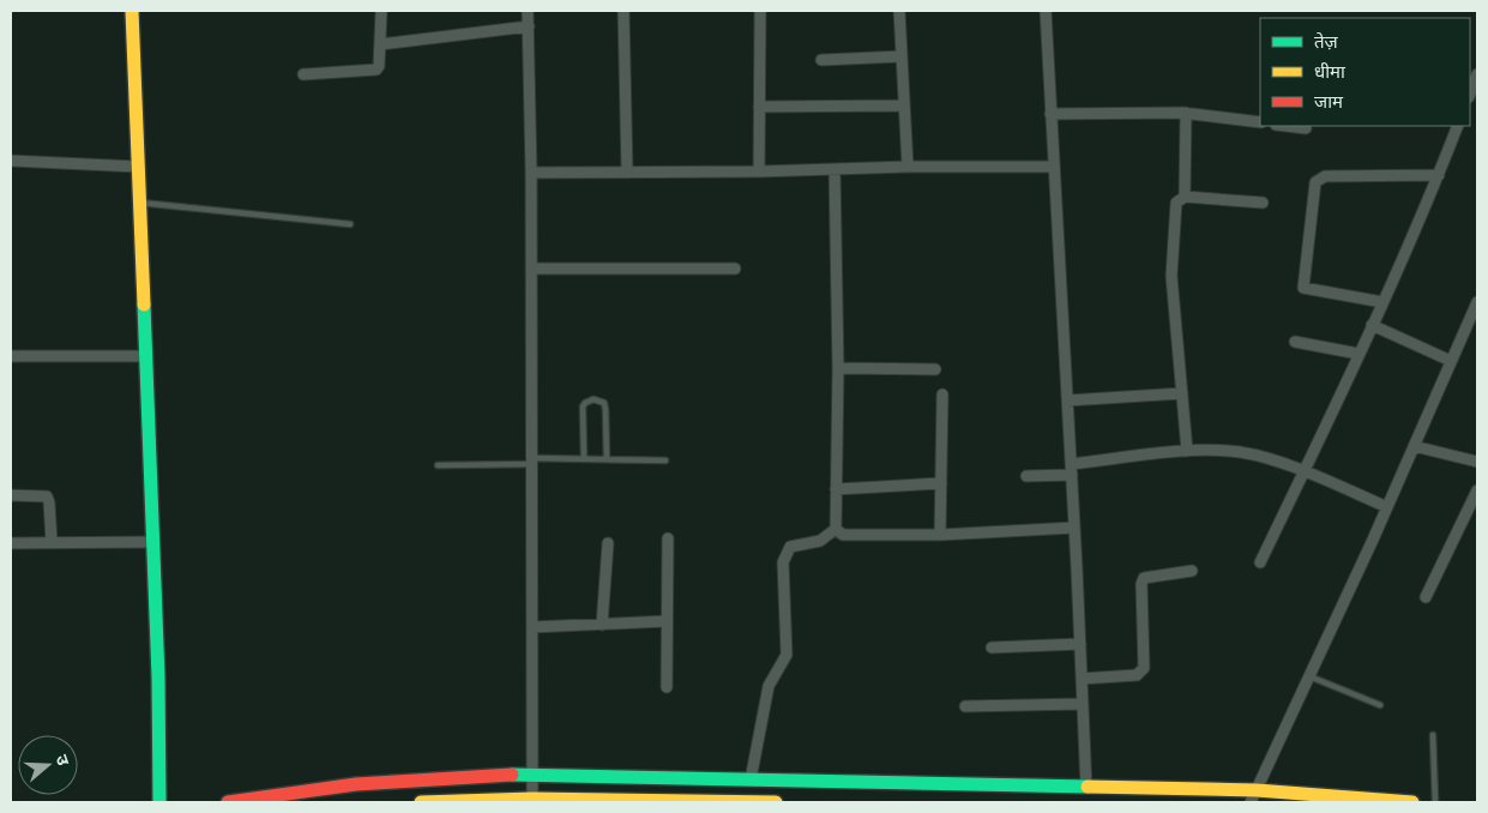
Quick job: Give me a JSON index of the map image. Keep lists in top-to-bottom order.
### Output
{
  "legend": ["तेज़", "धीमा", "जाम"],
  "north": "right"
}
